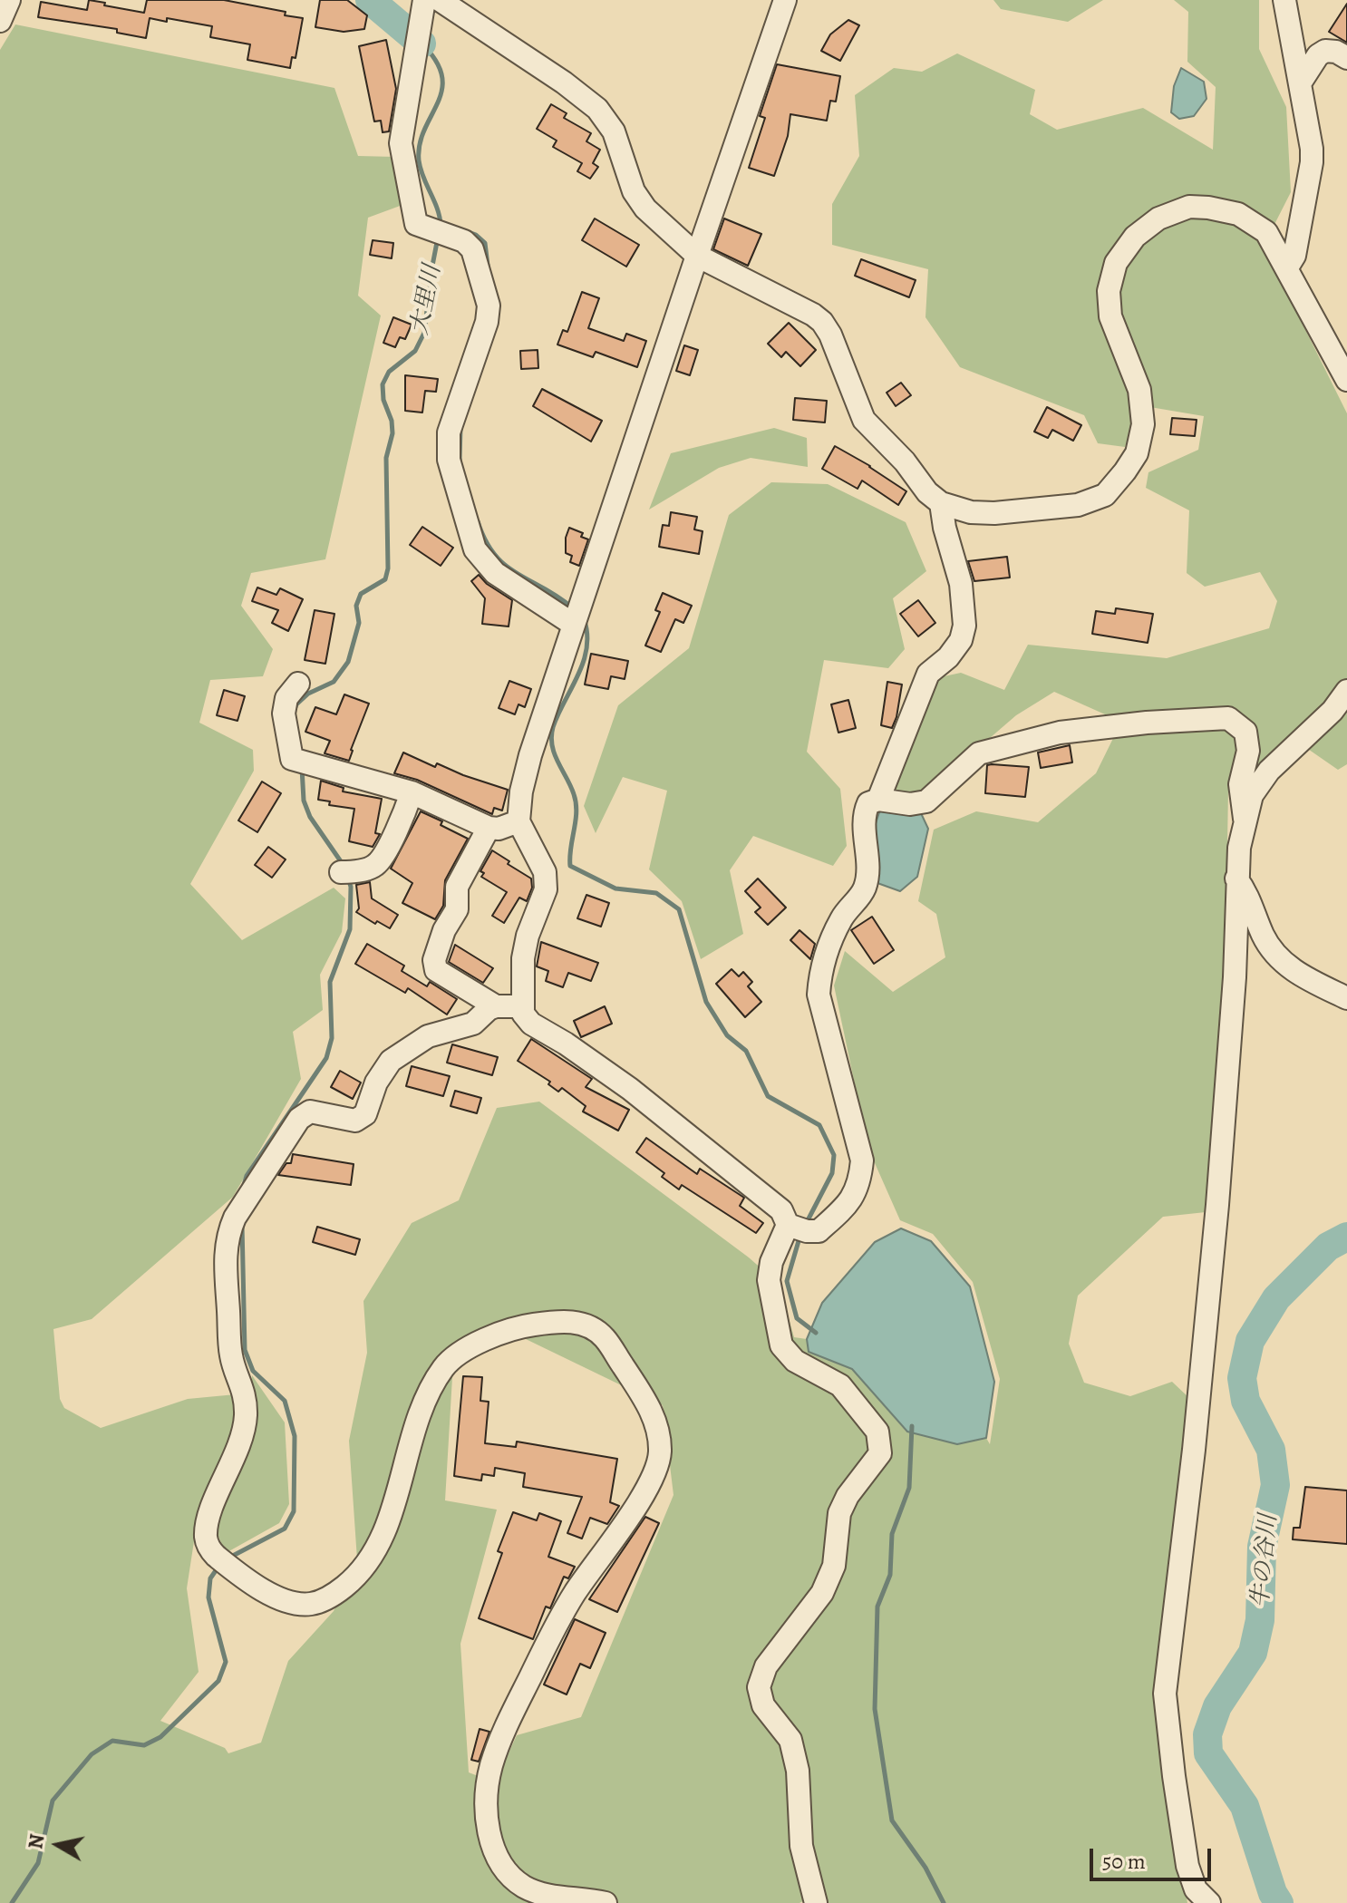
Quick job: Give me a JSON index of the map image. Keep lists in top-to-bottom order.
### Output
{
  "water": ["大里川", "牛の谷川"],
  "scale_bar": "50 m",
  "north": "left"
}
